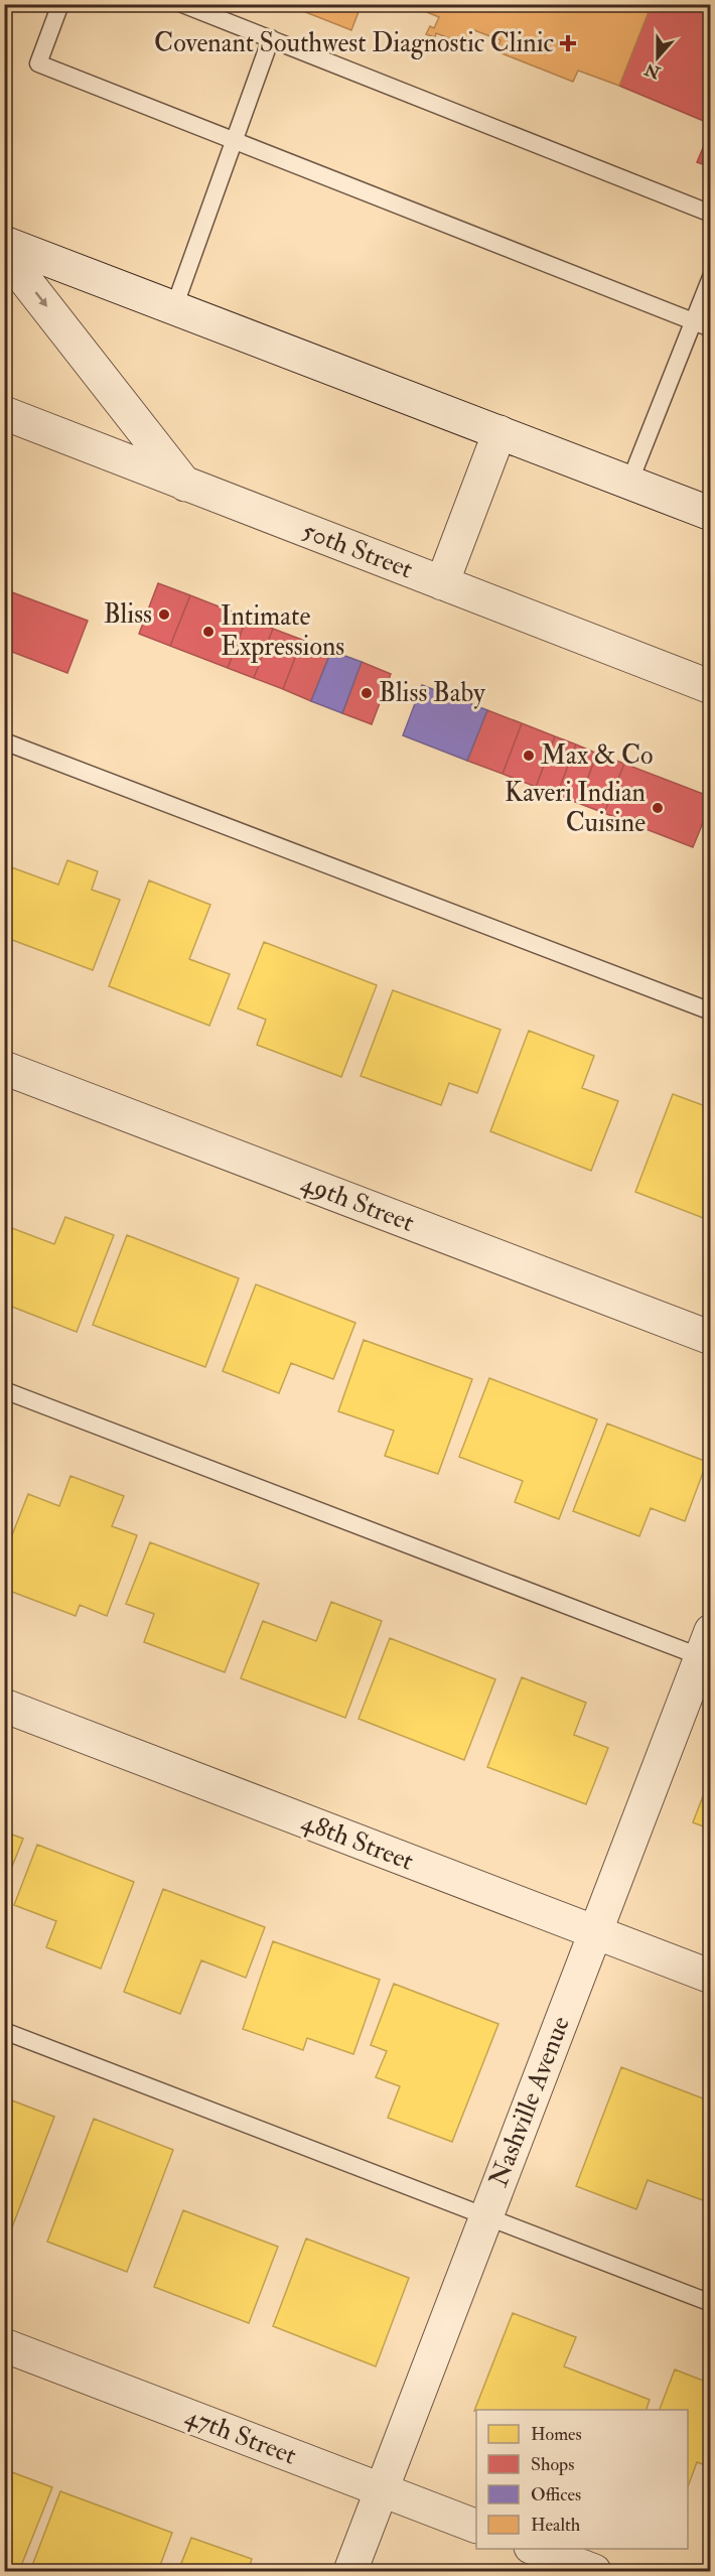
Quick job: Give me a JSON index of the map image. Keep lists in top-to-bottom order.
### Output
{
  "streets": {
    "street": [
      "50th Street",
      "49th Street",
      "48th Street",
      "Nashville Avenue",
      "47th Street"
    ]
  },
  "crossings": [
    ["48th Street", "Nashville Avenue"],
    ["Nashville Avenue", "47th Street"]
  ],
  "places": {
    "health": ["Covenant Southwest Diagnostic Clinic"],
    "other": [
      "Bliss",
      "Intimate Expressions",
      "Bliss Baby",
      "Max & Co",
      "Kaveri Indian Cuisine"
    ]
  },
  "legend": [
    "Homes",
    "Shops",
    "Offices",
    "Health"
  ],
  "north": "bottom"
}
